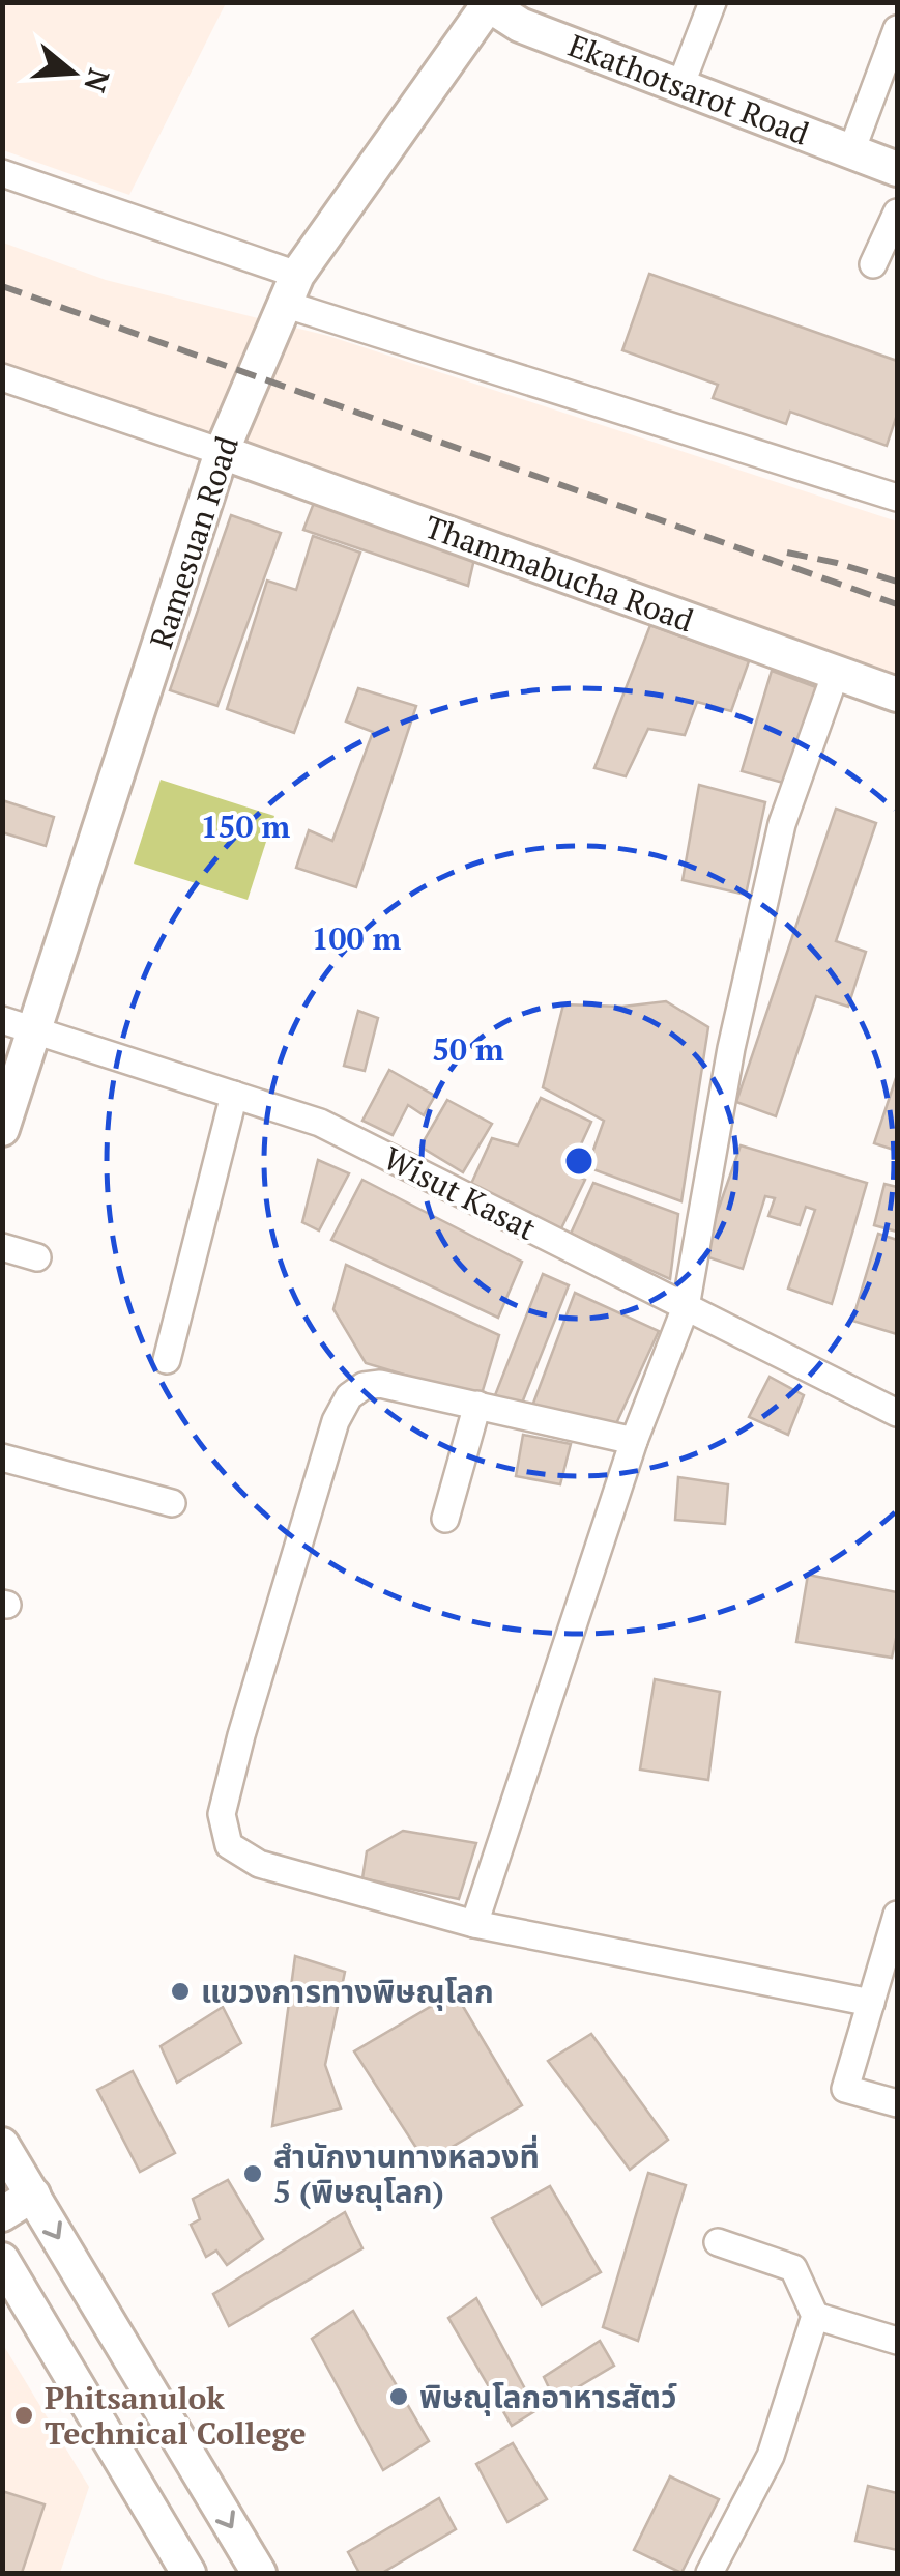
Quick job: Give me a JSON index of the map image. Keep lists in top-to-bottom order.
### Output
{
  "streets": {
    "main road": ["Ekathotsarot Road", "Ramesuan Road", "Thammabucha Road"],
    "street": ["Wisut Kasat"]
  },
  "crossings": [
    ["Ekathotsarot Road", "Ramesuan Road"],
    ["Ramesuan Road", "Thammabucha Road"],
    ["Ramesuan Road", "Wisut Kasat"]
  ],
  "places": [
    "แขวงการทางพิษณุโลก",
    "สำนักงานทางหลวงที่ 5 (พิษณุโลก)",
    "พิษณุโลกอาหารสัตว์",
    "Phitsanulok Technical College"
  ],
  "north": "right",
  "rings": ["150 m", "100 m", "50 m"]
}
